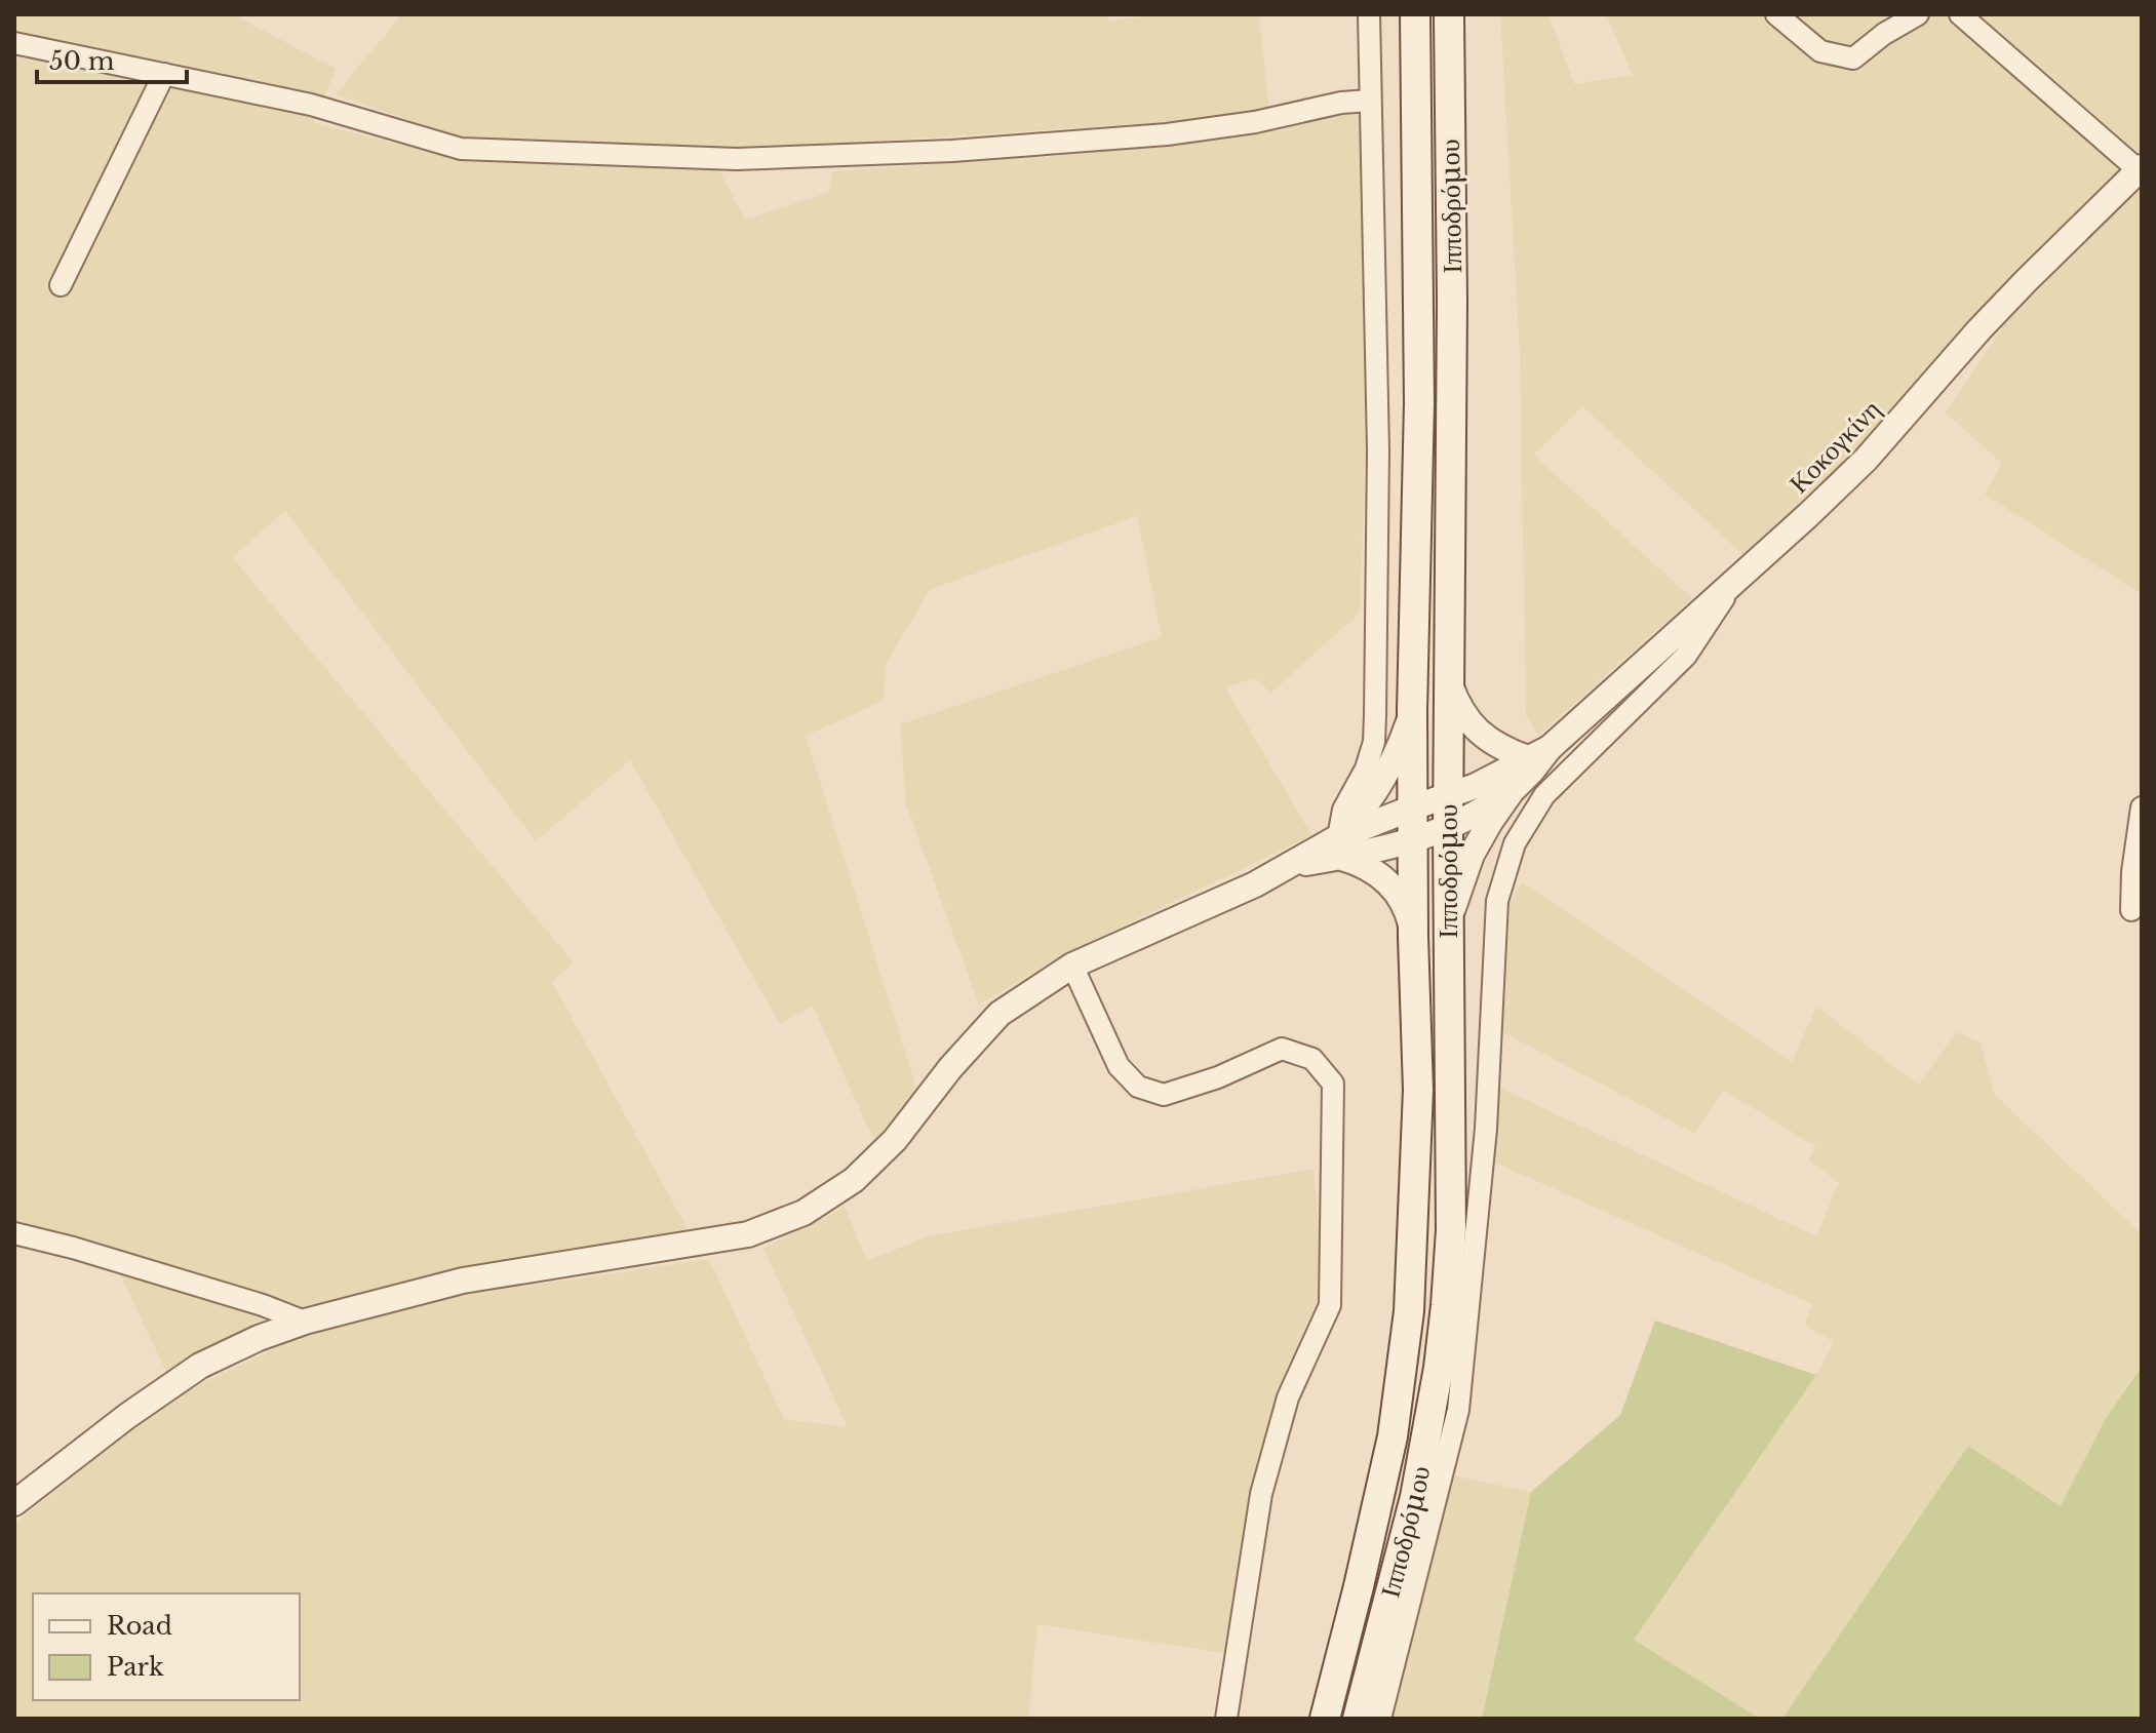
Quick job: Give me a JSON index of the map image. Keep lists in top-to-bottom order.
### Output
{
  "streets": {
    "main road": ["Ιπποδρόμου"],
    "street": ["Κοκογκίνη"]
  },
  "legend": ["Road", "Park"],
  "scale_bar": "50 m"
}
